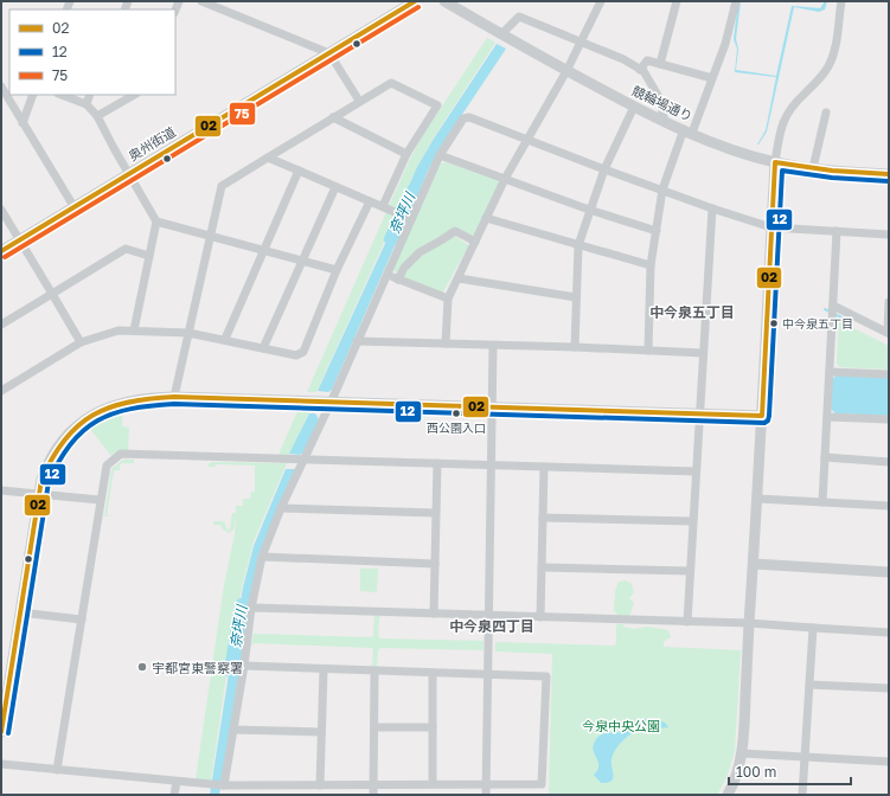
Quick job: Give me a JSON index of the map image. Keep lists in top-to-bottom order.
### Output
{
  "streets": {
    "street": ["競輪場通り", "奥州街道"]
  },
  "districts": ["中今泉五丁目", "中今泉四丁目"],
  "water": ["奈坪川"],
  "parks": ["今泉中央公園"],
  "places": ["中今泉五丁目", "西公園入口", "宇都宮東警察署"],
  "lines": ["transit line 02", "transit line 75", "transit line 12"],
  "legend": ["02", "12", "75"],
  "scale_bar": "100 m"
}
